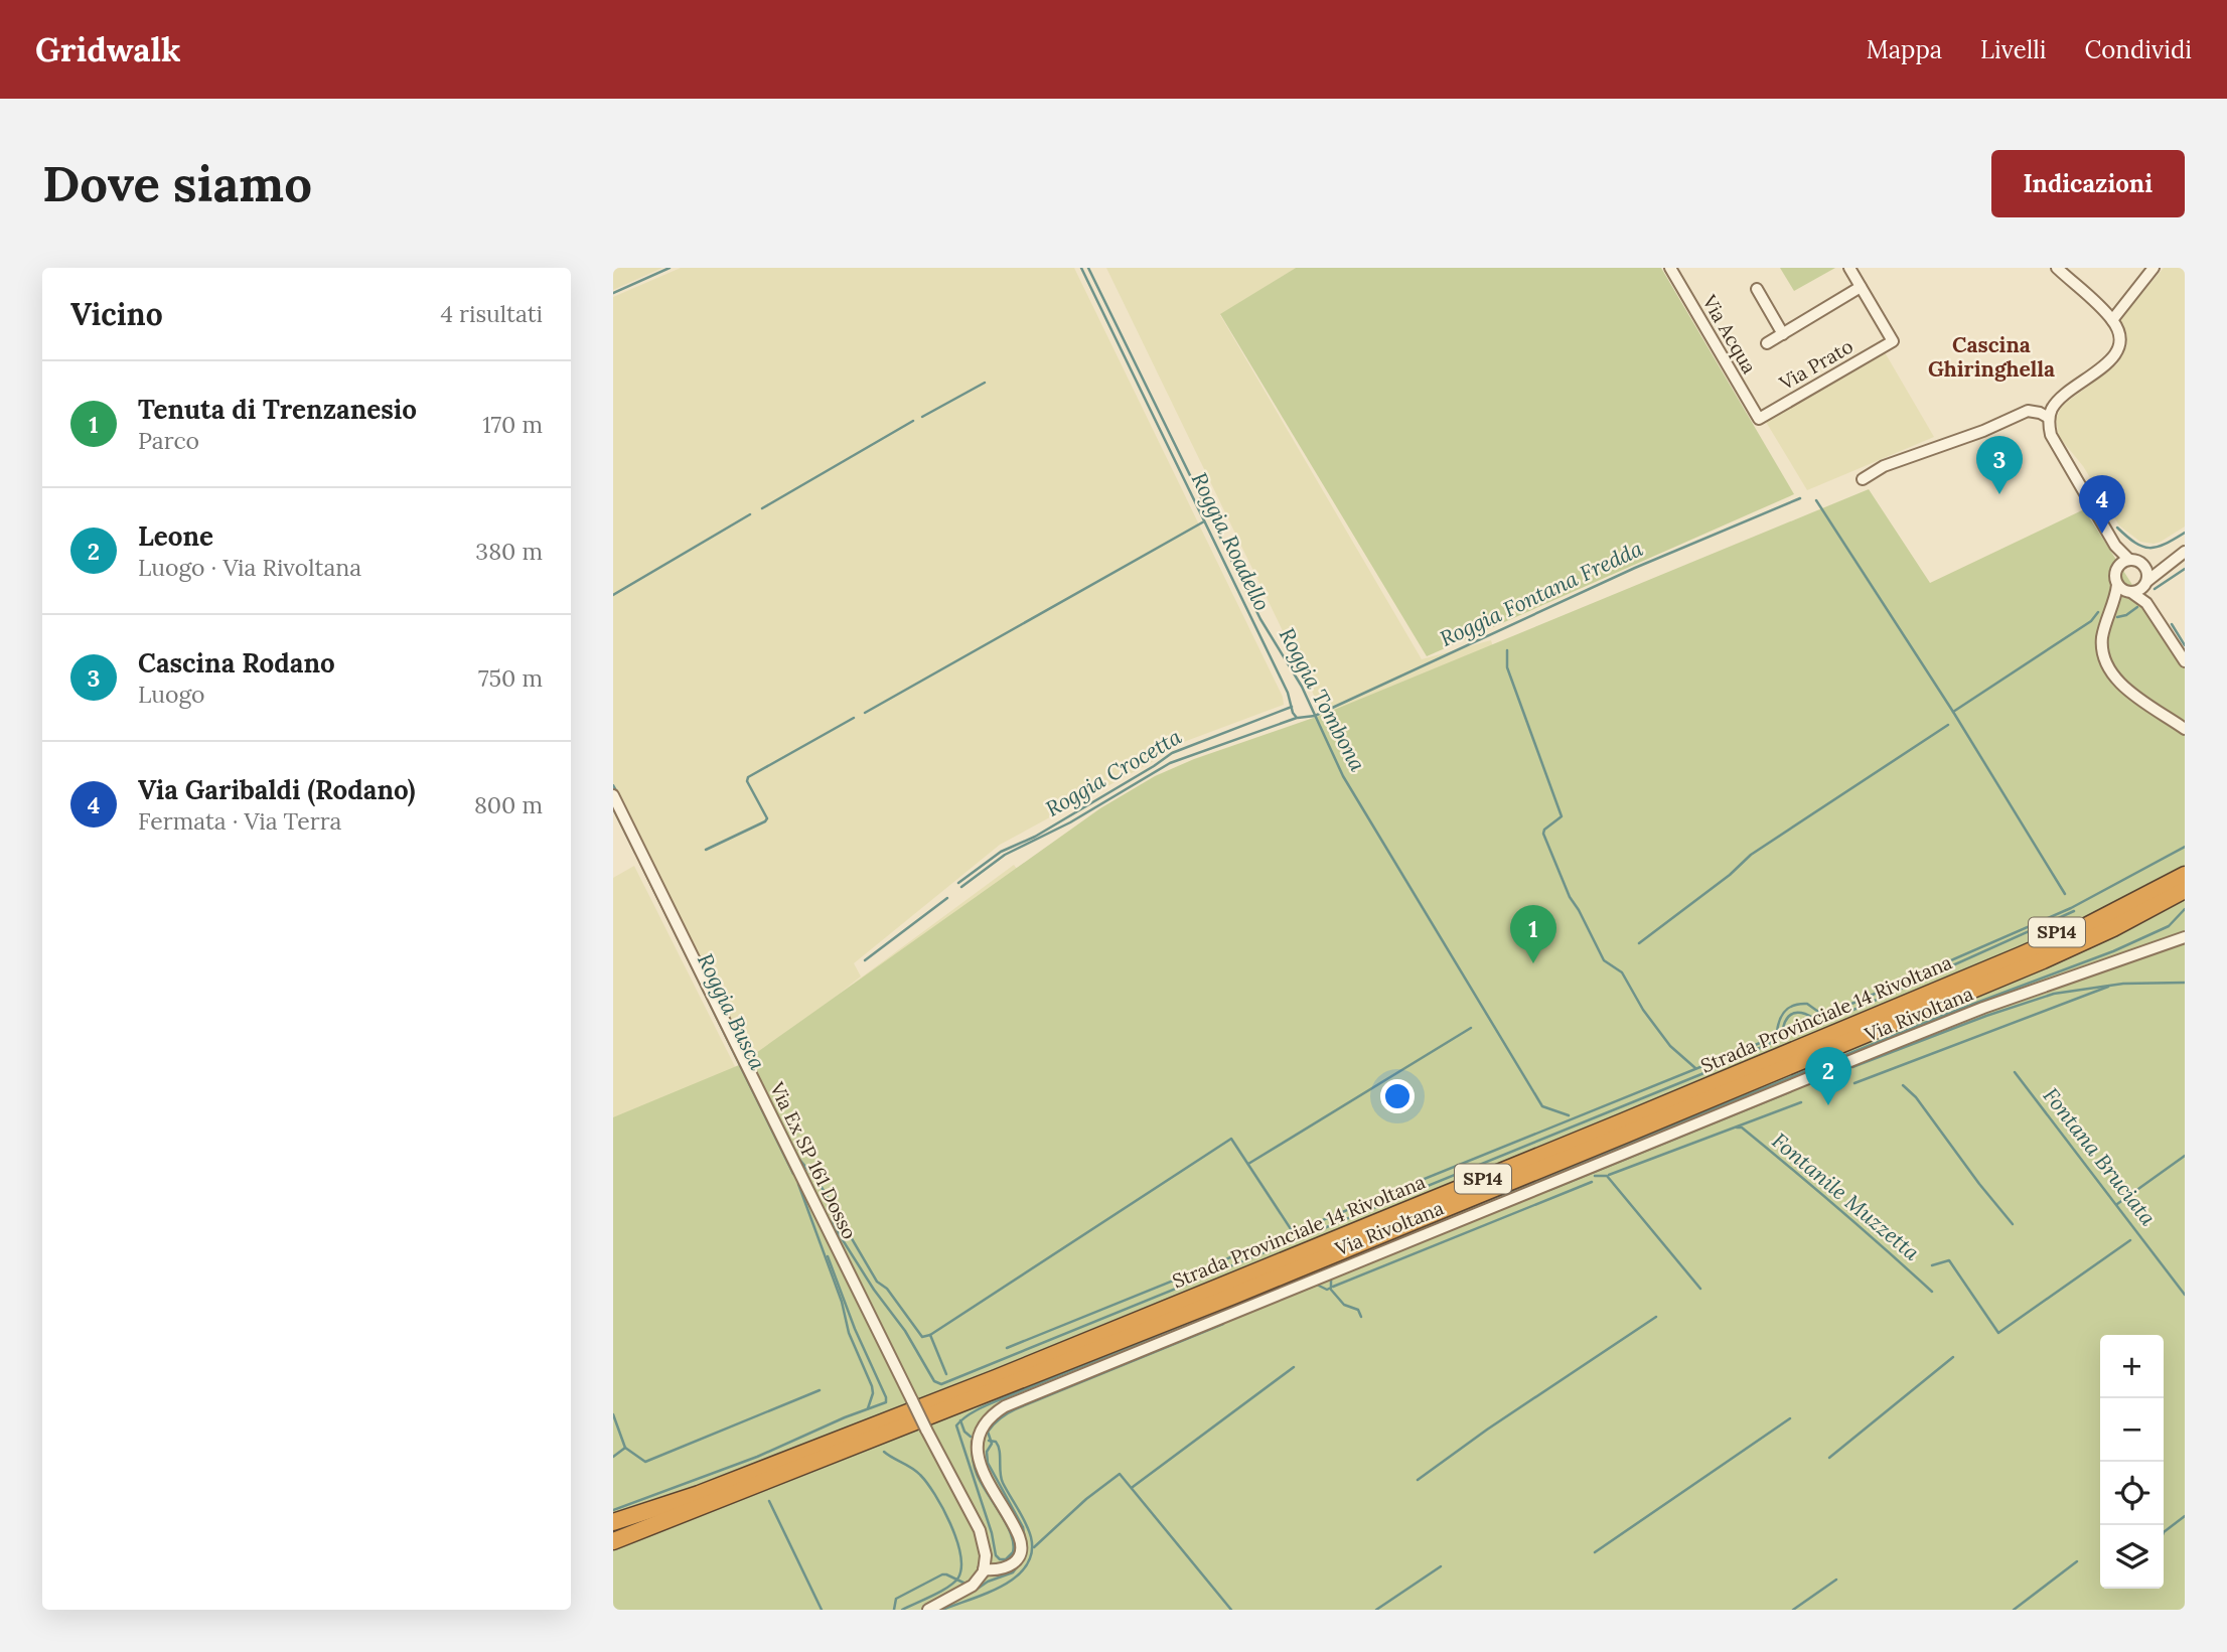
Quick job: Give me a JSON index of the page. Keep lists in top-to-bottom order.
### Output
{
  "streets": {
    "highway": ["SP14", "Strada Provinciale 14 Rivoltana"],
    "street": [
      "Via Acqua",
      "Via Prato",
      "Via Rivoltana",
      "Via Ex SP 161 Dosso"
    ]
  },
  "crossings": [
    ["Via Acqua", "Via Prato"],
    ["SP14", "Strada Provinciale 14 Rivoltana"],
    ["Via Rivoltana", "Via Ex SP 161 Dosso"]
  ],
  "districts": ["Cascina Ghiringhella"],
  "water": [
    "Roggia Roadello",
    "Roggia Fontana Fredda",
    "Roggia Tombona",
    "Roggia Crocetta",
    "Roggia Busca",
    "Fontana Bruciata",
    "Fontanile Muzzetta"
  ],
  "page": {
    "header": "Gridwalk",
    "nav": ["Mappa", "Livelli", "Condividi"],
    "buttons": "Indicazioni",
    "title": "Dove siamo",
    "heading": ["Vicino", "4 risultati"],
    "list": [
      {
        "mark": "1",
        "name": "Tenuta di Trenzanesio",
        "note": "Parco",
        "value": "170 m"
      },
      {
        "mark": "2",
        "name": "Leone",
        "note": "Luogo · Via Rivoltana",
        "value": "380 m"
      },
      {
        "mark": "3",
        "name": "Cascina Rodano",
        "note": "Luogo",
        "value": "750 m"
      },
      {
        "mark": "4",
        "name": "Via Garibaldi (Rodano)",
        "note": "Fermata · Via Terra",
        "value": "800 m"
      }
    ],
    "pins": [
      "3",
      "4",
      "1",
      "2"
    ],
    "map_buttons": ["+", "−"]
  }
}
